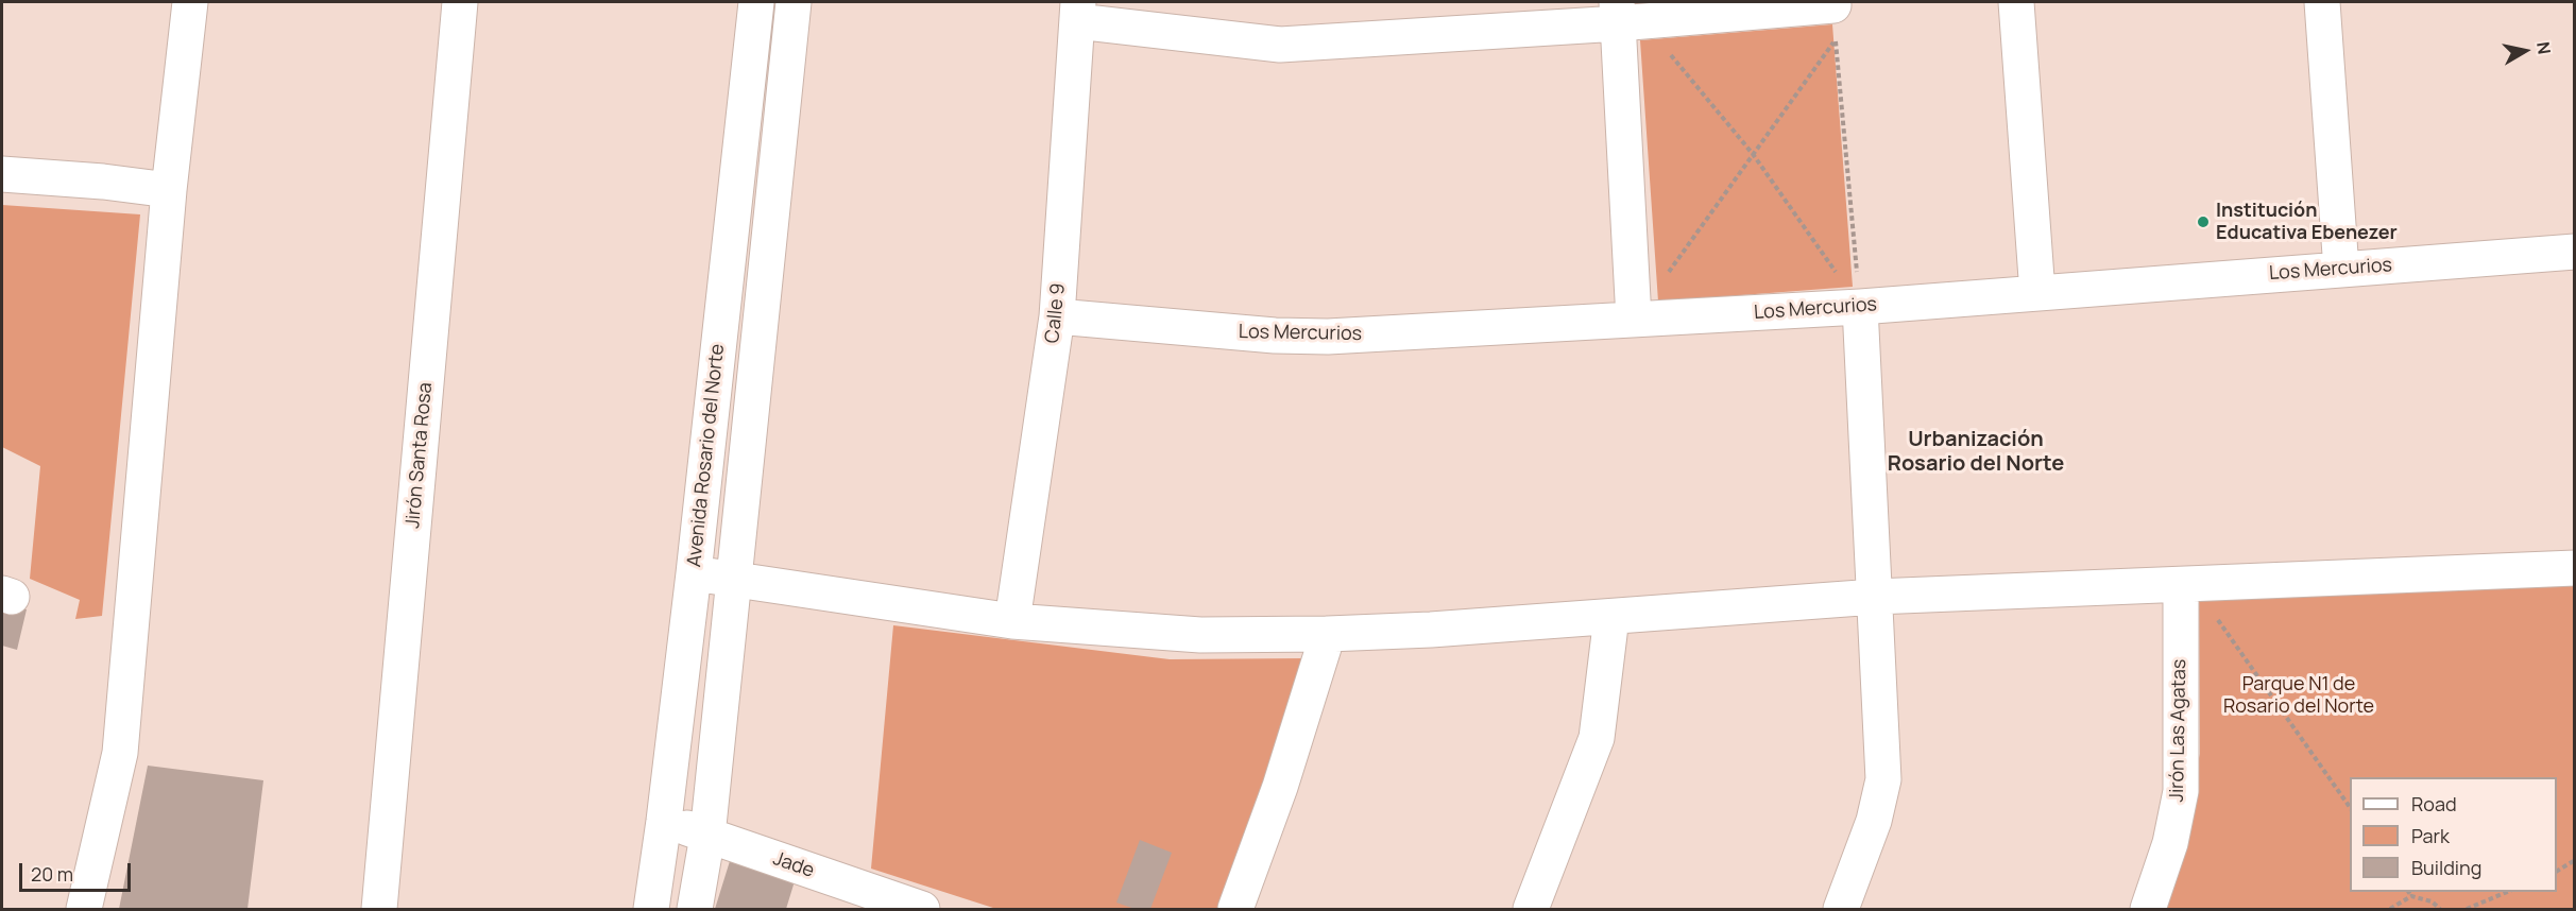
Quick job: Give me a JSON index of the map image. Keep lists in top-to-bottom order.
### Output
{
  "streets": {
    "street": [
      "Los Mercurios",
      "Calle 9",
      "Jirón Santa Rosa",
      "Avenida Rosario del Norte",
      "Jirón Las Agatas",
      "Jade"
    ]
  },
  "crossings": [
    ["Los Mercurios", "Calle 9"],
    ["Avenida Rosario del Norte", "Jade"]
  ],
  "districts": ["Urbanización Rosario del Norte"],
  "parks": ["Parque N1 de Rosario del Norte"],
  "places": ["Institución Educativa Ebenezer"],
  "legend": ["Road", "Park", "Building"],
  "scale_bar": "20 m",
  "north": "right"
}
